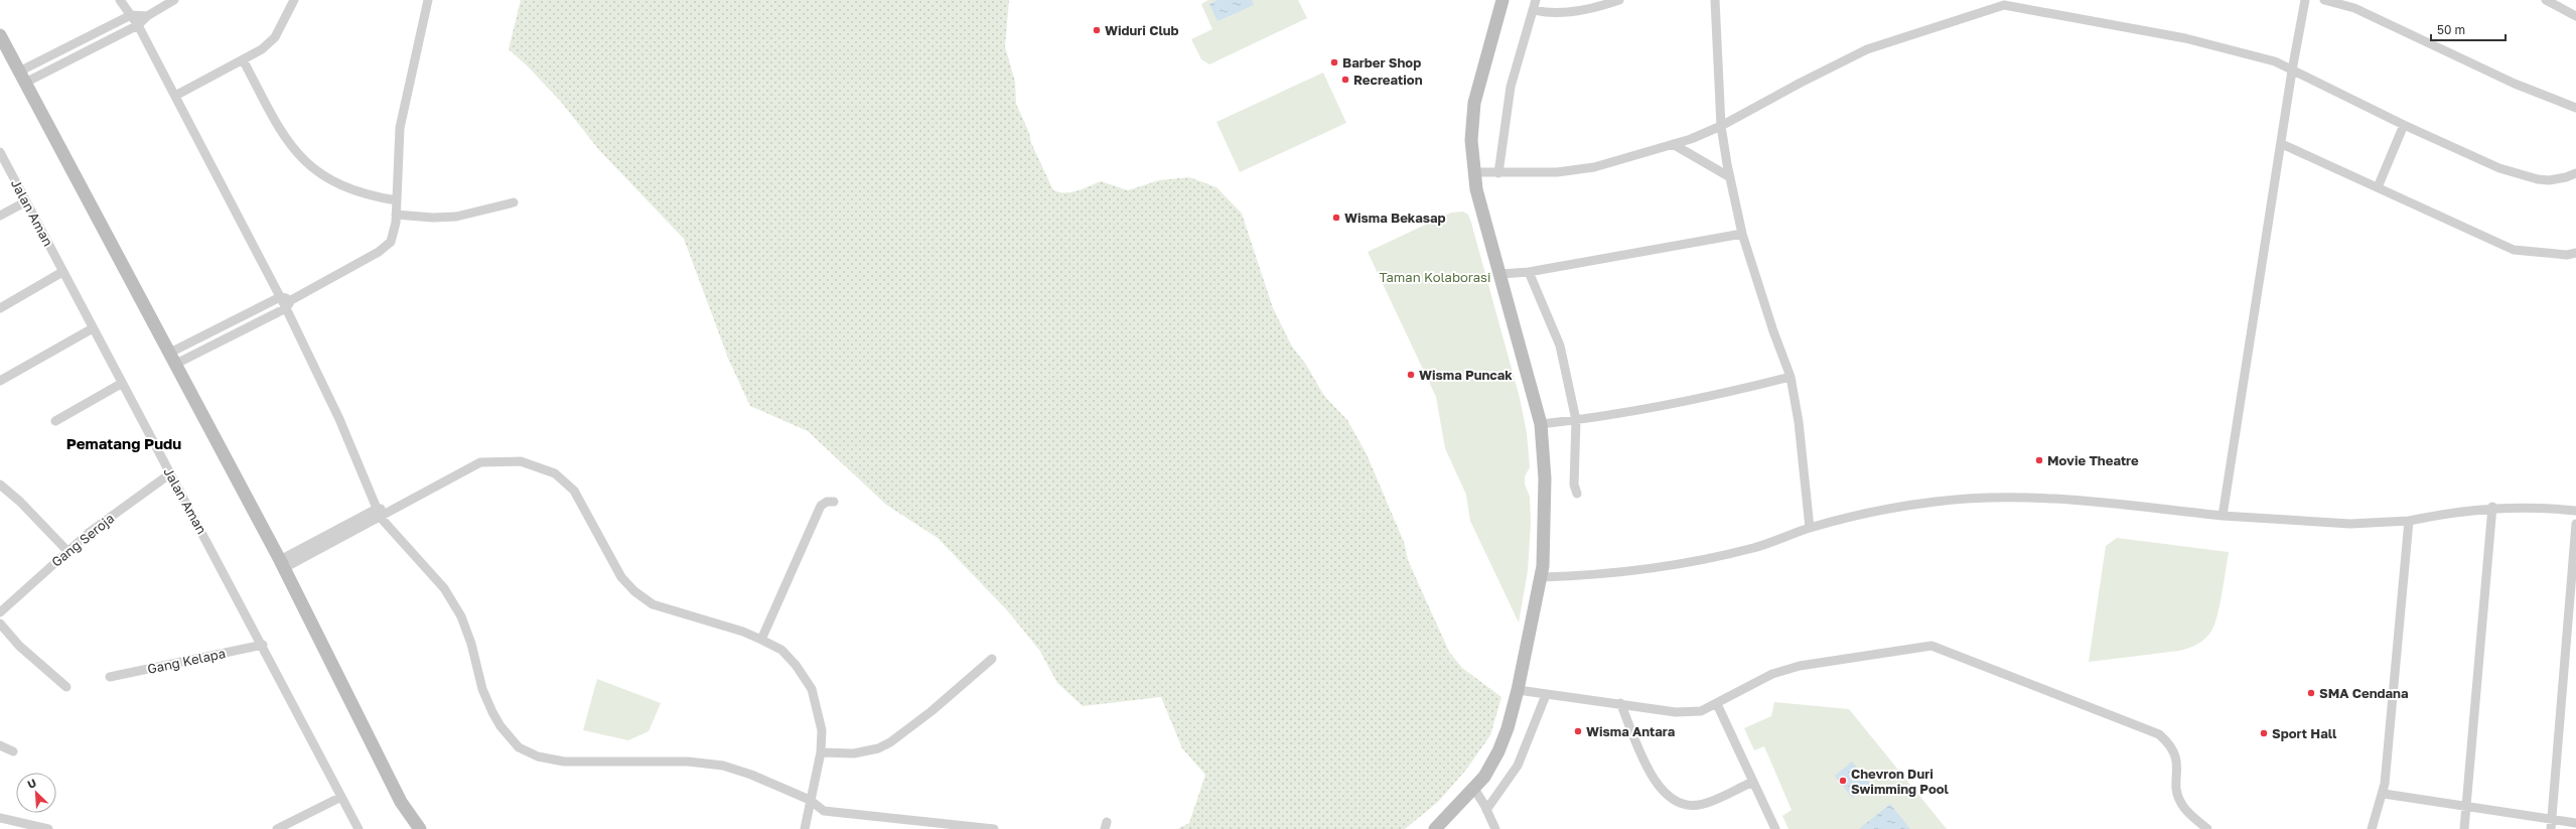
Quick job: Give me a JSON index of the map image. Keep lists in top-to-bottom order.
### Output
{
  "streets": {
    "street": ["Jalan Aman", "Gang Seroja", "Gang Kelapa"]
  },
  "crossings": [
    ["Jalan Aman", "Gang Seroja"],
    ["Jalan Aman", "Gang Kelapa"]
  ],
  "districts": ["Pematang Pudu"],
  "parks": ["Taman Kolaborasi"],
  "places": [
    "Widuri Club",
    "Barber Shop",
    "Recreation",
    "Wisma Bekasap",
    "Wisma Puncak",
    "Movie Theatre",
    "SMA Cendana",
    "Wisma Antara",
    "Sport Hall",
    "Chevron Duri Swimming Pool"
  ],
  "scale_bar": "50 m",
  "north": "top left"
}
